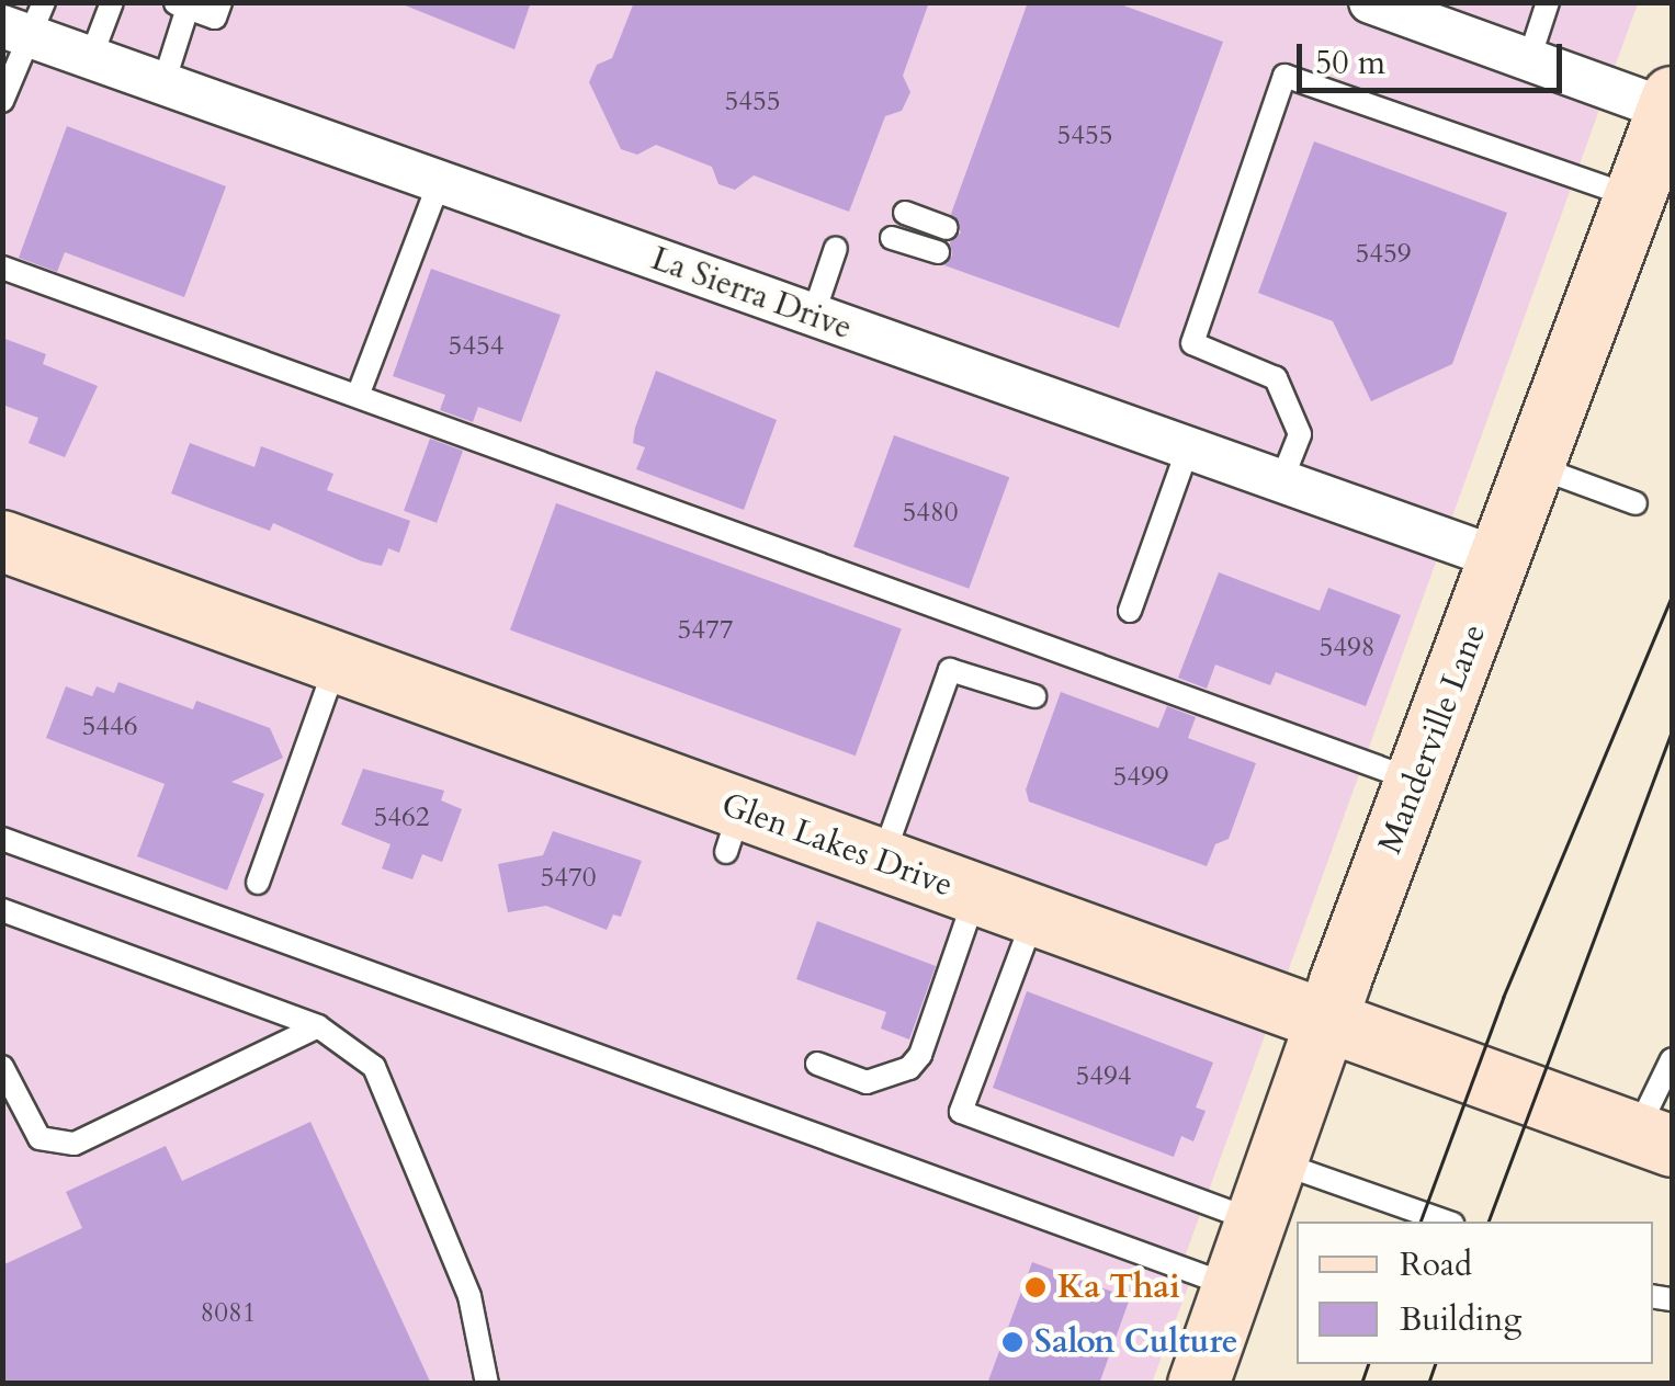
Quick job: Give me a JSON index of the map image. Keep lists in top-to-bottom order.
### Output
{
  "streets": {
    "street": ["La Sierra Drive", "Manderville Lane", "Glen Lakes Drive"]
  },
  "crossings": [
    ["La Sierra Drive", "Manderville Lane"],
    ["Manderville Lane", "Glen Lakes Drive"]
  ],
  "places": ["Ka Thai", "Salon Culture"],
  "house_numbers": [
    "5455",
    "5455",
    "5459",
    "5454",
    "5480",
    "5477",
    "5498",
    "5446",
    "5499",
    "5462",
    "5470",
    "5494",
    "8081"
  ],
  "legend": ["Road", "Building"],
  "scale_bar": "50 m"
}
